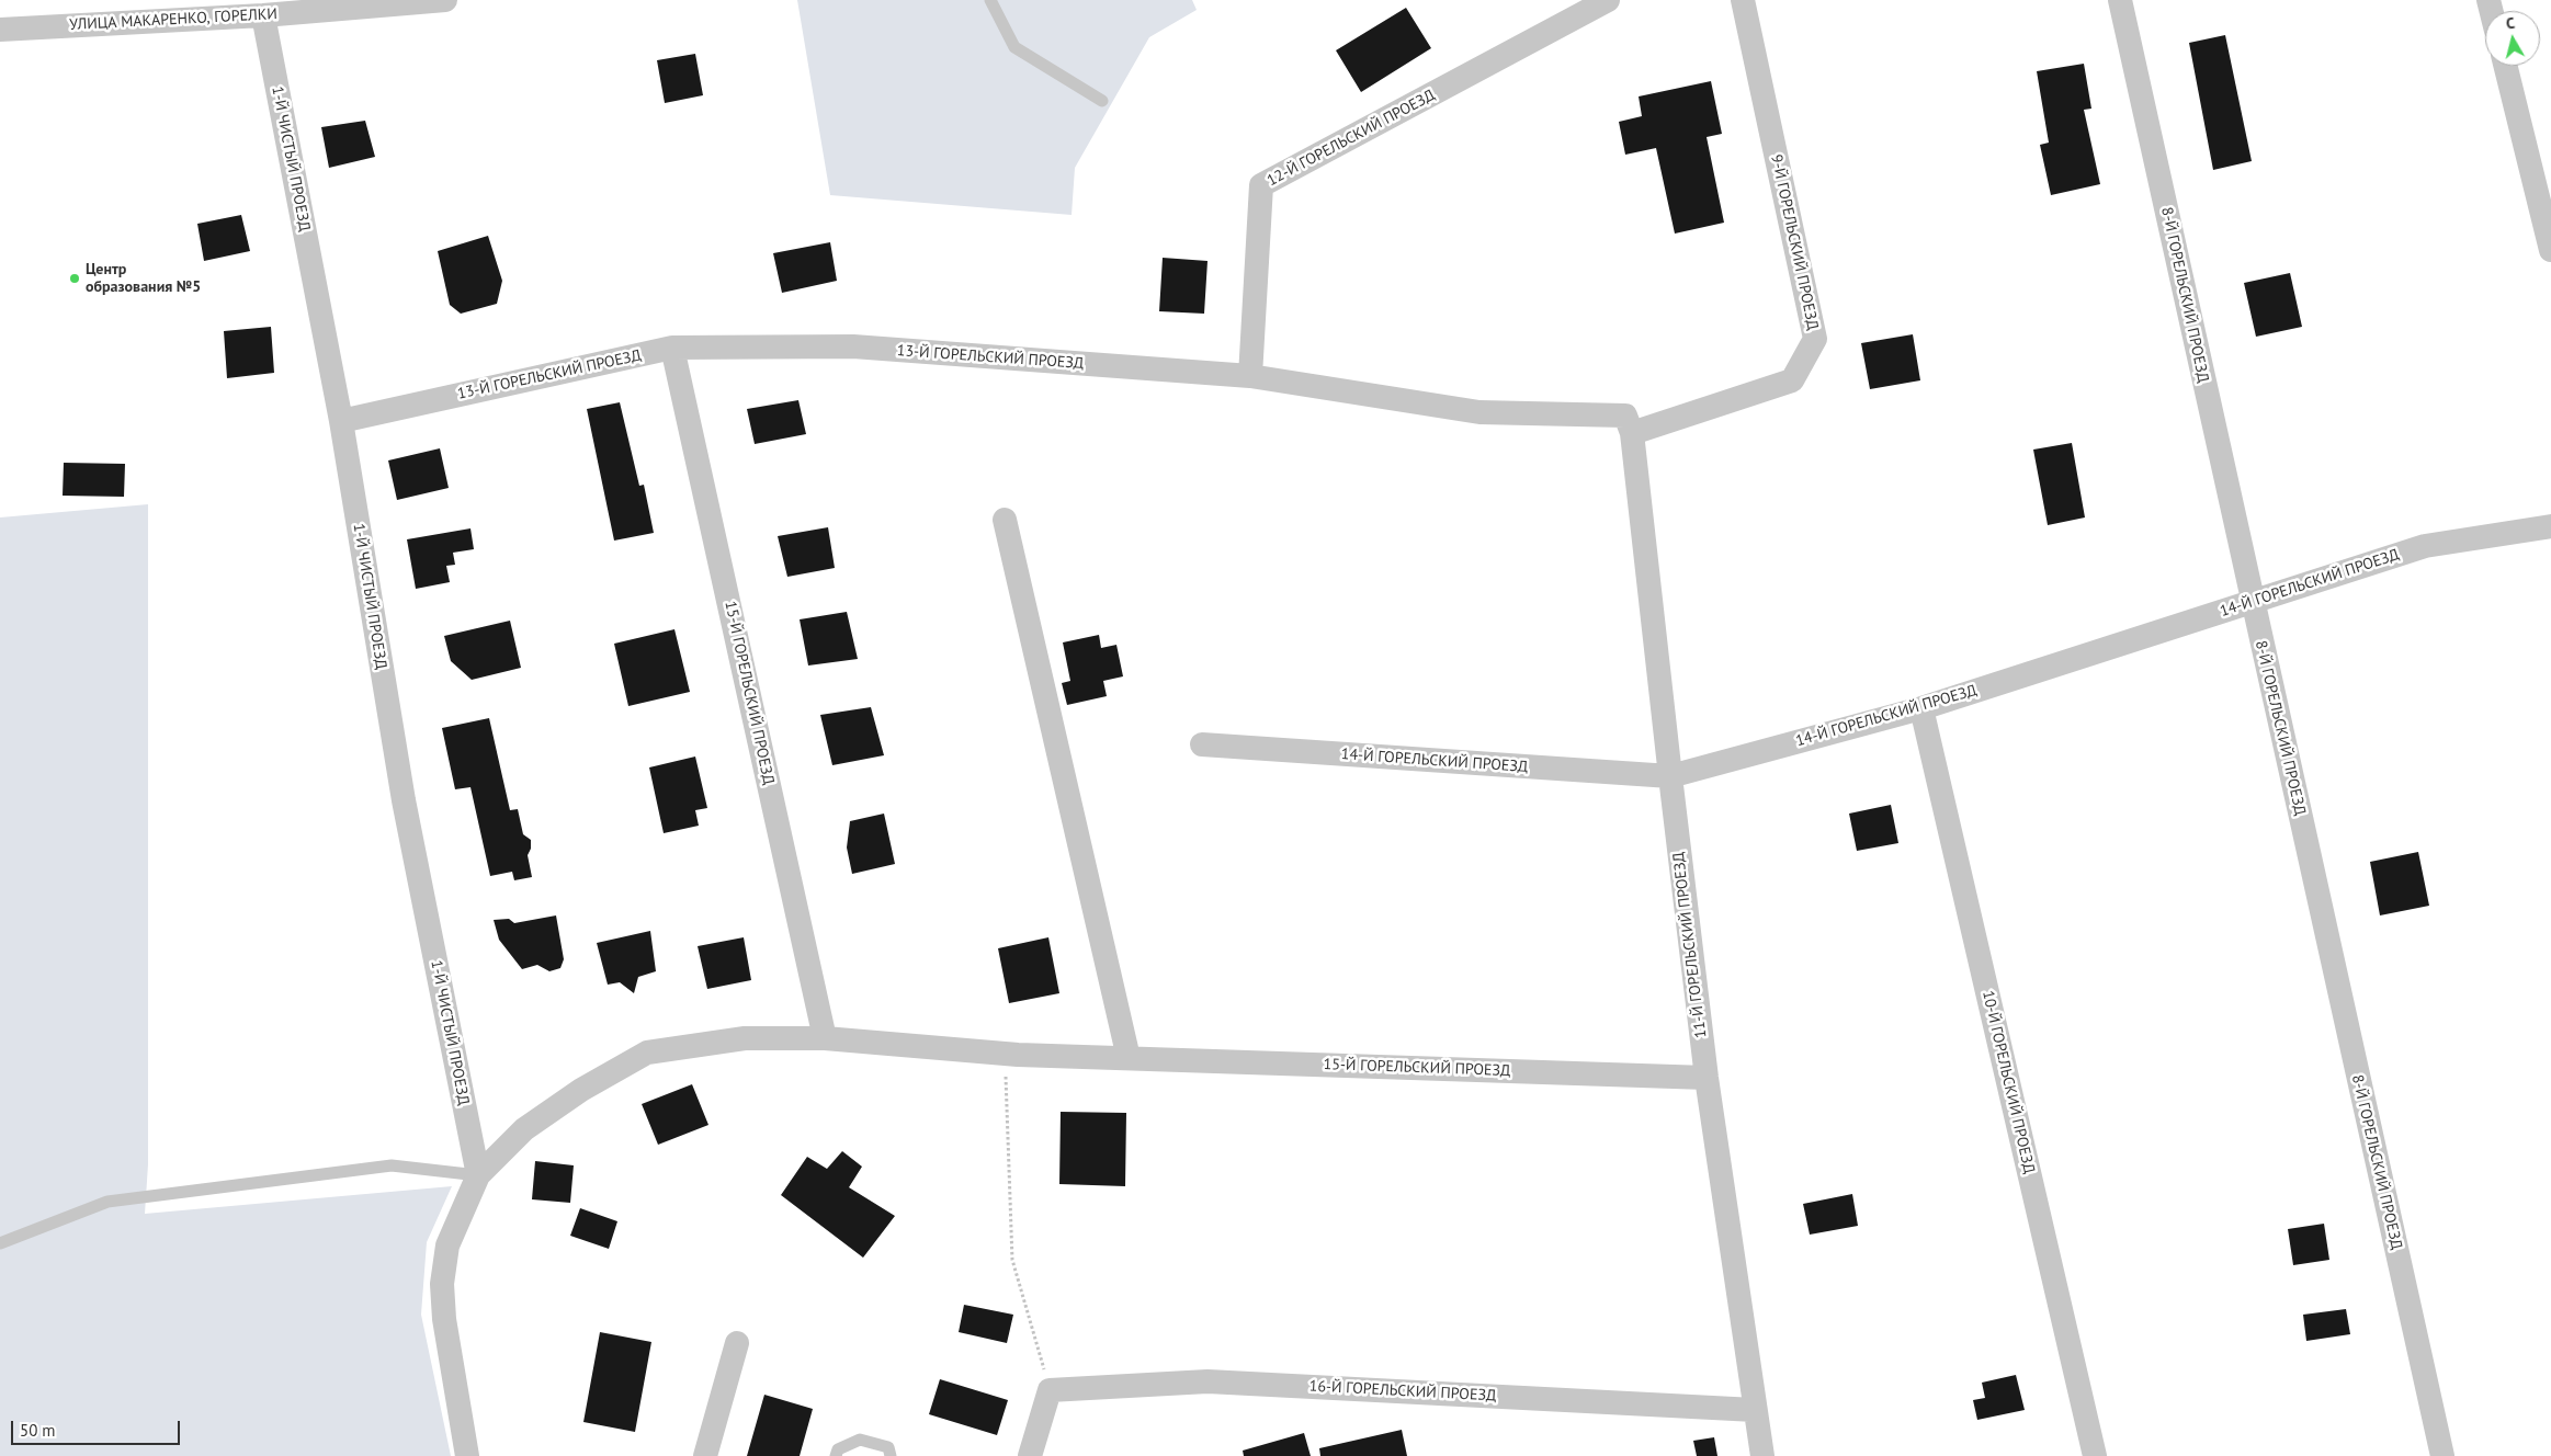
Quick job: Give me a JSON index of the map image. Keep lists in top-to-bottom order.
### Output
{
  "streets": {
    "street": [
      "УЛИЦА МАКАРЕНКО, ГОРЕЛКИ",
      "12-Й ГОРЕЛЬСКИЙ ПРОЕЗД",
      "1-Й ЧИСТЫЙ ПРОЕЗД",
      "9-Й ГОРЕЛЬСКИЙ ПРОЕЗД",
      "8-Й ГОРЕЛЬСКИЙ ПРОЕЗД",
      "13-Й ГОРЕЛЬСКИЙ ПРОЕЗД",
      "14-Й ГОРЕЛЬСКИЙ ПРОЕЗД",
      "15-Й ГОРЕЛЬСКИЙ ПРОЕЗД",
      "11-Й ГОРЕЛЬСКИЙ ПРОЕЗД",
      "10-Й ГОРЕЛЬСКИЙ ПРОЕЗД",
      "16-Й ГОРЕЛЬСКИЙ ПРОЕЗД"
    ]
  },
  "crossings": [
    ["УЛИЦА МАКАРЕНКО, ГОРЕЛКИ", "1-Й ЧИСТЫЙ ПРОЕЗД"],
    ["12-Й ГОРЕЛЬСКИЙ ПРОЕЗД", "13-Й ГОРЕЛЬСКИЙ ПРОЕЗД"],
    ["1-Й ЧИСТЫЙ ПРОЕЗД", "13-Й ГОРЕЛЬСКИЙ ПРОЕЗД"],
    ["1-Й ЧИСТЫЙ ПРОЕЗД", "15-Й ГОРЕЛЬСКИЙ ПРОЕЗД"],
    ["9-Й ГОРЕЛЬСКИЙ ПРОЕЗД", "13-Й ГОРЕЛЬСКИЙ ПРОЕЗД"],
    ["9-Й ГОРЕЛЬСКИЙ ПРОЕЗД", "11-Й ГОРЕЛЬСКИЙ ПРОЕЗД"],
    ["8-Й ГОРЕЛЬСКИЙ ПРОЕЗД", "14-Й ГОРЕЛЬСКИЙ ПРОЕЗД"],
    ["13-Й ГОРЕЛЬСКИЙ ПРОЕЗД", "15-Й ГОРЕЛЬСКИЙ ПРОЕЗД"],
    ["13-Й ГОРЕЛЬСКИЙ ПРОЕЗД", "11-Й ГОРЕЛЬСКИЙ ПРОЕЗД"],
    ["14-Й ГОРЕЛЬСКИЙ ПРОЕЗД", "11-Й ГОРЕЛЬСКИЙ ПРОЕЗД"],
    ["14-Й ГОРЕЛЬСКИЙ ПРОЕЗД", "10-Й ГОРЕЛЬСКИЙ ПРОЕЗД"],
    ["15-Й ГОРЕЛЬСКИЙ ПРОЕЗД", "11-Й ГОРЕЛЬСКИЙ ПРОЕЗД"],
    ["11-Й ГОРЕЛЬСКИЙ ПРОЕЗД", "16-Й ГОРЕЛЬСКИЙ ПРОЕЗД"]
  ],
  "places": ["Центр образования №5"],
  "scale_bar": "50 m",
  "north": "top"
}
